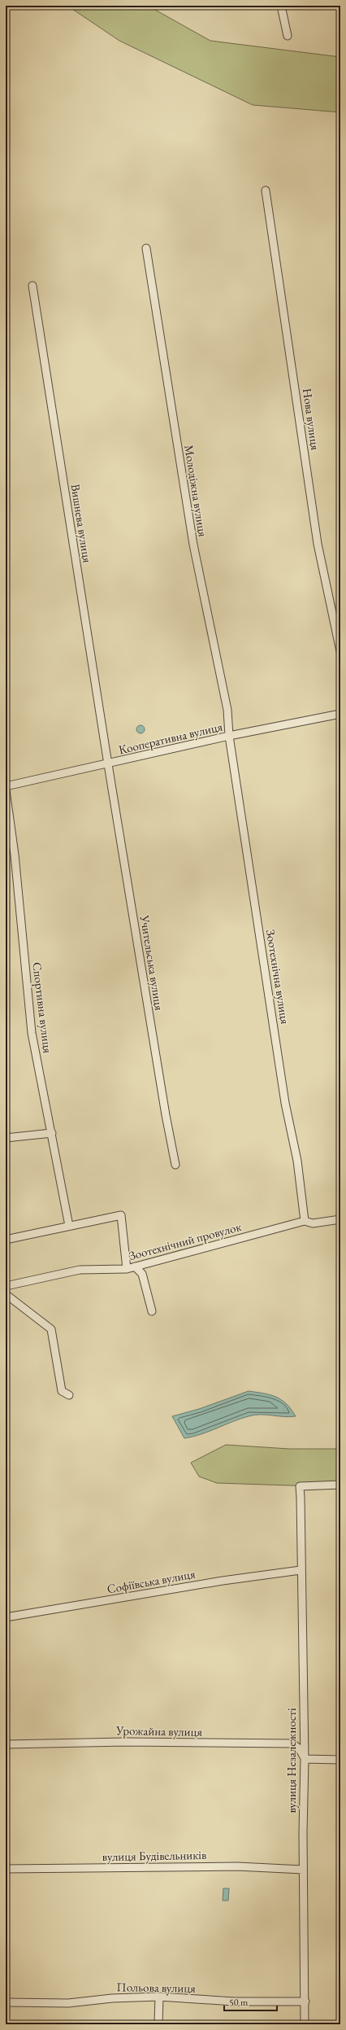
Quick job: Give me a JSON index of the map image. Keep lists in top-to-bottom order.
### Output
{
  "streets": {
    "street": [
      "Нова вулиця",
      "Молодіжна вулиця",
      "Вишнева вулиця",
      "Кооперативна вулиця",
      "Учительська вулиця",
      "Зоотехнічна вулиця",
      "Спортивна вулиця",
      "Зоотехнічний провулок",
      "Софіївська вулиця",
      "Урожайна вулиця",
      "вулиця Незалежності",
      "вулиця Будівельників",
      "Польова вулиця"
    ]
  },
  "crossings": [
    ["Молодіжна вулиця", "Кооперативна вулиця"],
    ["Молодіжна вулиця", "Зоотехнічна вулиця"],
    ["Вишнева вулиця", "Кооперативна вулиця"],
    ["Вишнева вулиця", "Учительська вулиця"],
    ["Кооперативна вулиця", "Учительська вулиця"],
    ["Кооперативна вулиця", "Зоотехнічна вулиця"],
    ["Зоотехнічна вулиця", "Зоотехнічний провулок"],
    ["Спортивна вулиця", "Зоотехнічний провулок"],
    ["Софіївська вулиця", "вулиця Незалежності"],
    ["Урожайна вулиця", "вулиця Незалежності"],
    ["вулиця Незалежності", "вулиця Будівельників"],
    ["вулиця Незалежності", "Польова вулиця"]
  ],
  "scale_bar": "50 m"
}
